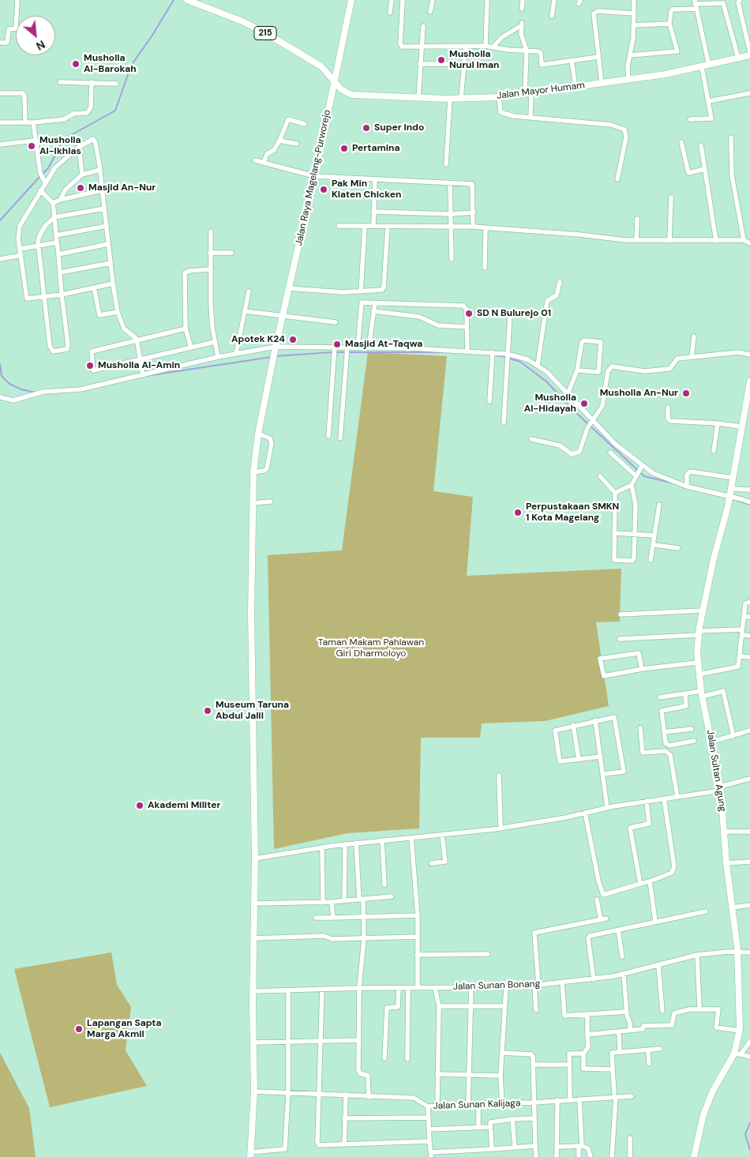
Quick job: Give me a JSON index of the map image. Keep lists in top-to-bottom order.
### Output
{
  "streets": {
    "main road": [
      "215",
      "Jalan Mayor Humam",
      "Jalan Raya Magelang-Purworejo",
      "Jalan Sultan Agung"
    ],
    "street": ["Jalan Sunan Bonang", "Jalan Sunan Kalijaga"]
  },
  "crossings": [
    ["215", "Jalan Mayor Humam"],
    ["215", "Jalan Raya Magelang-Purworejo"],
    ["Jalan Mayor Humam", "Jalan Raya Magelang-Purworejo"],
    ["Jalan Raya Magelang-Purworejo", "Jalan Sunan Bonang"],
    ["Jalan Raya Magelang-Purworejo", "Jalan Sunan Kalijaga"],
    ["Jalan Sultan Agung", "Jalan Sunan Bonang"]
  ],
  "parks": ["Taman Makam Pahlawan Giri Dharmoloyo"],
  "places": [
    "Musholla Nurul Iman",
    "Musholla Al-Barokah",
    "Super Indo",
    "Musholla Al-Ikhlas",
    "Pertamina",
    "Masjid An-Nur",
    "Pak Min Klaten Chicken",
    "SD N Bulurejo 01",
    "Apotek K24",
    "Masjid At-Taqwa",
    "Musholla Al-Amin",
    "Musholla An-Nur",
    "Musholla Al-Hidayah",
    "Perpustakaan SMKN 1 Kota Magelang",
    "Museum Taruna Abdul Jalil",
    "Akademi Militer",
    "Lapangan Sapta Marga Akmil"
  ],
  "north": "bottom right"
}
